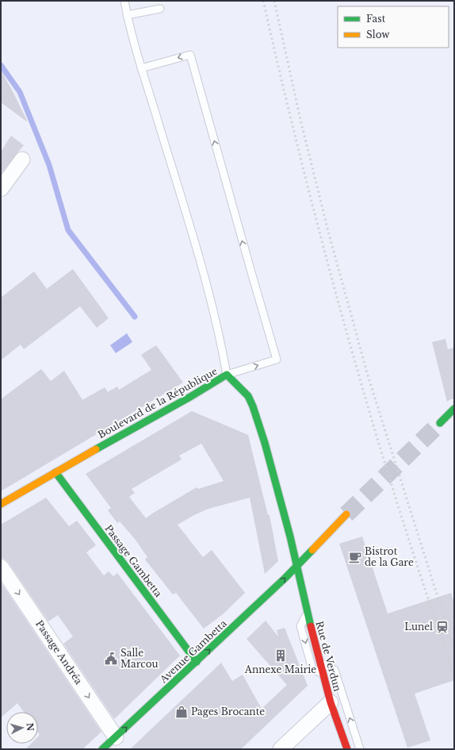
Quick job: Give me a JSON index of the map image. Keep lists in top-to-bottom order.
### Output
{
  "streets": {
    "main road": [
      "Boulevard de la République",
      "Passage Gambetta",
      "Avenue Gambetta",
      "Rue de Verdun"
    ],
    "street": ["Passage Andréa"]
  },
  "crossings": [
    ["Boulevard de la République", "Passage Gambetta"],
    ["Boulevard de la République", "Avenue Gambetta"],
    ["Boulevard de la République", "Rue de Verdun"],
    ["Passage Gambetta", "Avenue Gambetta"],
    ["Avenue Gambetta", "Passage Andréa"],
    ["Avenue Gambetta", "Rue de Verdun"]
  ],
  "one_way": ["Avenue Gambetta", "Passage Andréa"],
  "places": {
    "cafe": ["Bistrot de la Gare"],
    "station": ["Lunel"],
    "building": ["Annexe Mairie"],
    "public building": ["Salle Marcou"],
    "shop": ["Pages Brocante"]
  },
  "legend": ["Fast", "Slow"],
  "north": "right"
}
